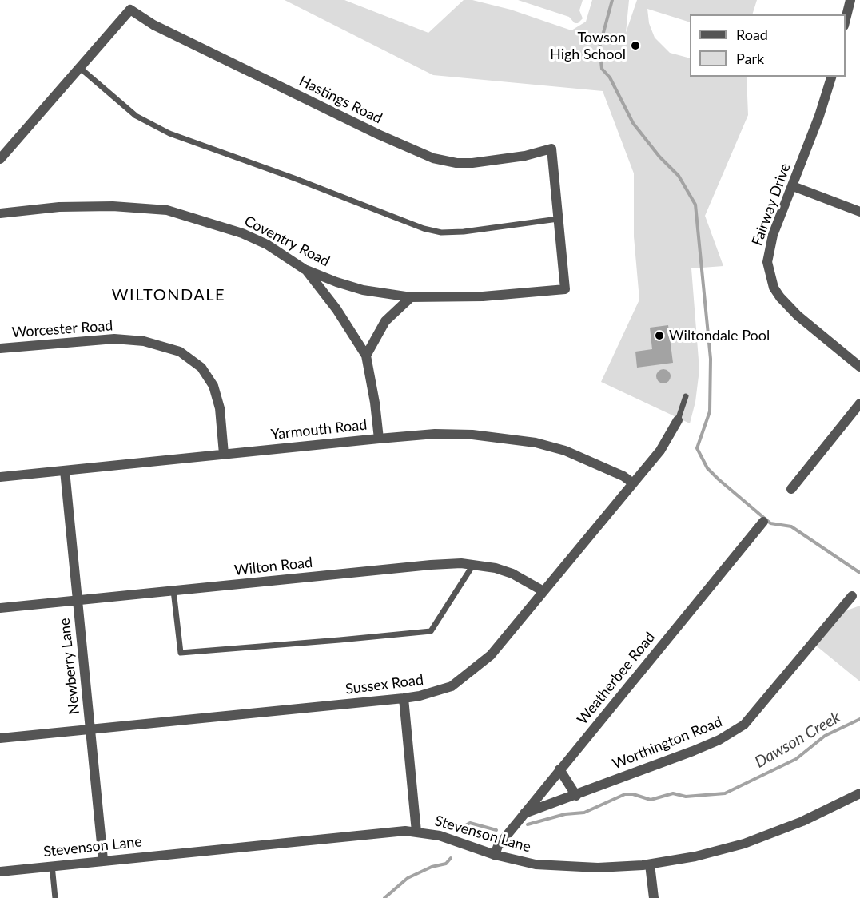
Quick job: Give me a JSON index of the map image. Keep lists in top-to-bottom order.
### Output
{
  "streets": {
    "street": [
      "Hastings Road",
      "Fairway Drive",
      "Coventry Road",
      "Worcester Road",
      "Yarmouth Road",
      "Wilton Road",
      "Newberry Lane",
      "Weatherbee Road",
      "Sussex Road",
      "Worthington Road",
      "Stevenson Lane"
    ]
  },
  "crossings": [
    ["Hastings Road", "Coventry Road"],
    ["Worcester Road", "Yarmouth Road"],
    ["Yarmouth Road", "Newberry Lane"],
    ["Yarmouth Road", "Sussex Road"],
    ["Wilton Road", "Newberry Lane"],
    ["Wilton Road", "Sussex Road"],
    ["Newberry Lane", "Sussex Road"],
    ["Newberry Lane", "Stevenson Lane"],
    ["Weatherbee Road", "Worthington Road"],
    ["Weatherbee Road", "Stevenson Lane"]
  ],
  "districts": ["WILTONDALE"],
  "water": ["Dawson Creek"],
  "places": ["Towson High School", "Wiltondale Pool"],
  "legend": ["Road", "Park"]
}
